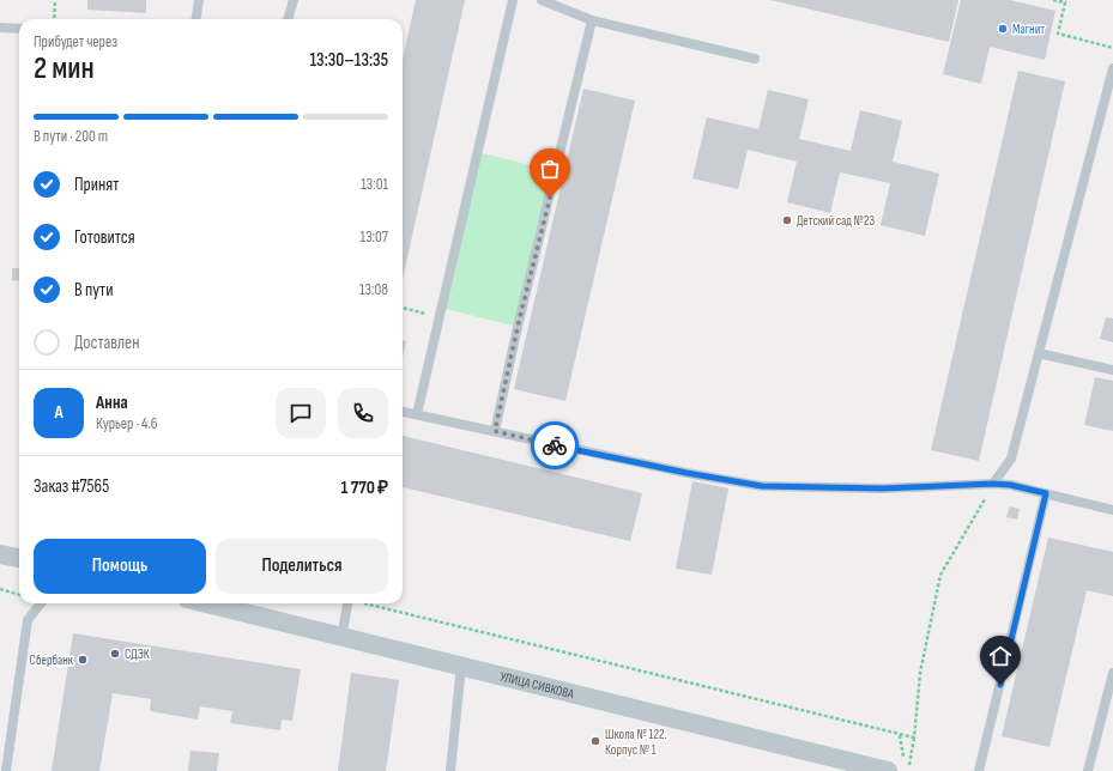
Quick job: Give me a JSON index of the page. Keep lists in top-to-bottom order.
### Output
{
  "streets": {
    "street": ["УЛИЦА СИВКОВА"]
  },
  "places": [
    "Магнит",
    "Детский сад №23",
    "СДЭК",
    "Сбербанк",
    "Школа № 122. Корпус № 1"
  ],
  "page": {
    "heading": ["2 мин", "Прибудет через", "13:30–13:35"],
    "panel": [
      "Анна",
      "Курьер · 4.6",
      "Заказ #7565",
      "1 770 ₽"
    ],
    "bar": "В пути · 200 m",
    "list": [
      ["Принят", "13:01"],
      ["Готовится", "13:07"],
      ["В пути", "13:08"],
      "Доставлен"
    ],
    "round": "А",
    "buttons": ["Помощь", "Поделиться"]
  }
}
